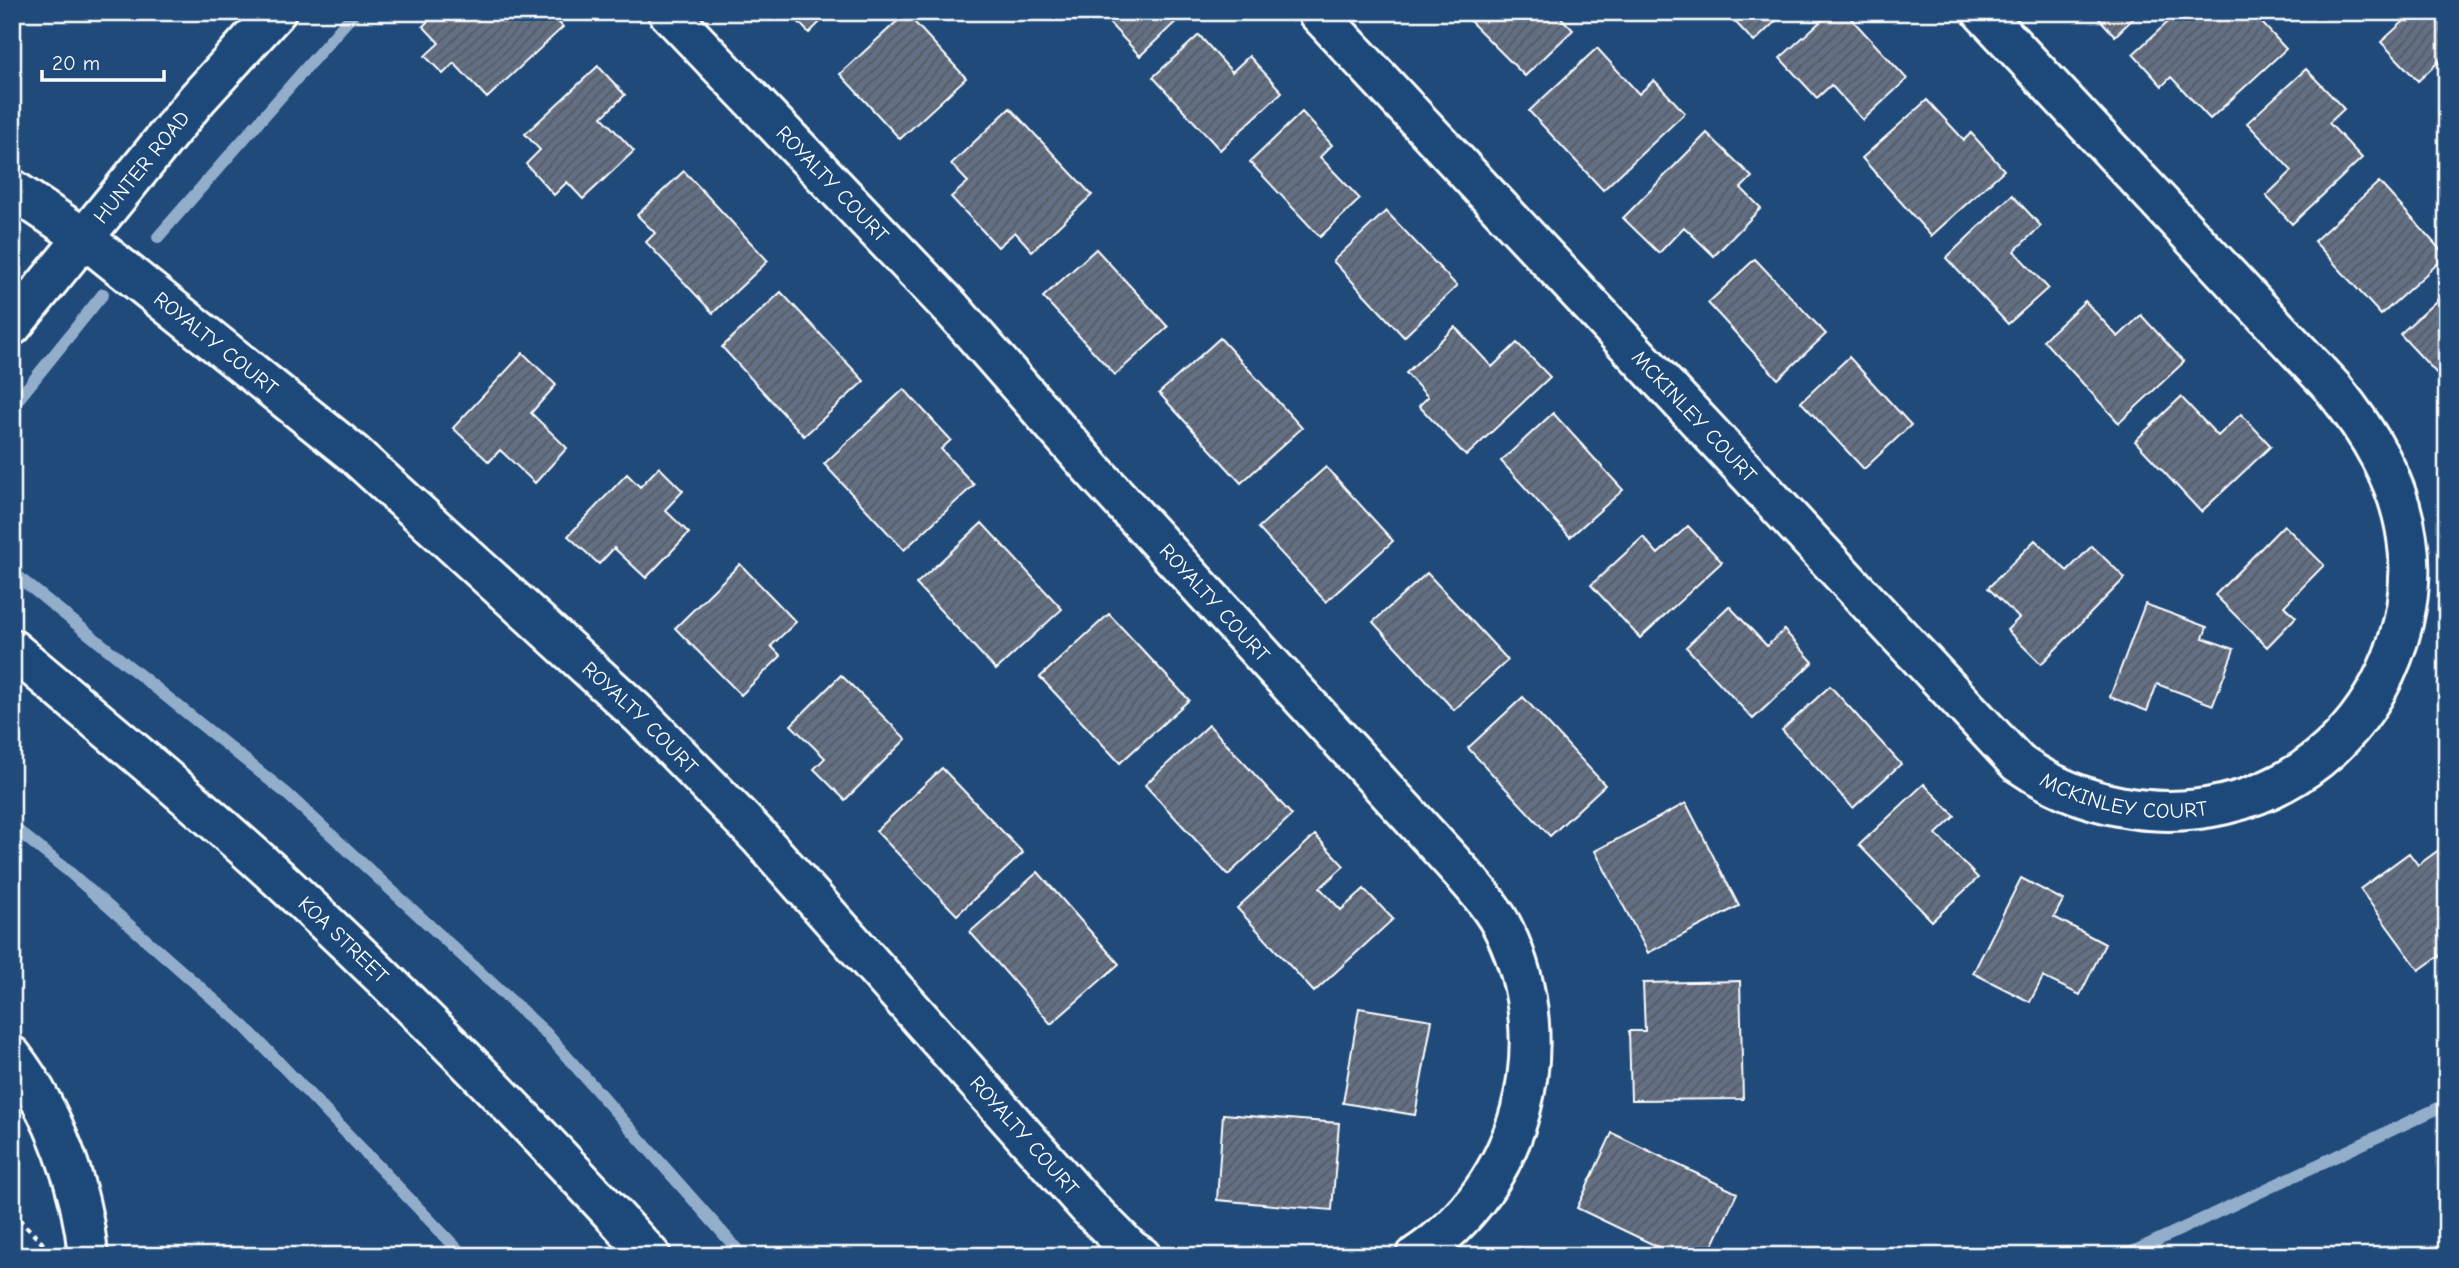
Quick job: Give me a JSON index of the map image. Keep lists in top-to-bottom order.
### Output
{
  "streets": {
    "street": [
      "HUNTER ROAD",
      "ROYALTY COURT",
      "MCKINLEY COURT",
      "KOA STREET"
    ]
  },
  "crossings": [
    ["HUNTER ROAD", "ROYALTY COURT"]
  ],
  "scale_bar": "20 m"
}
